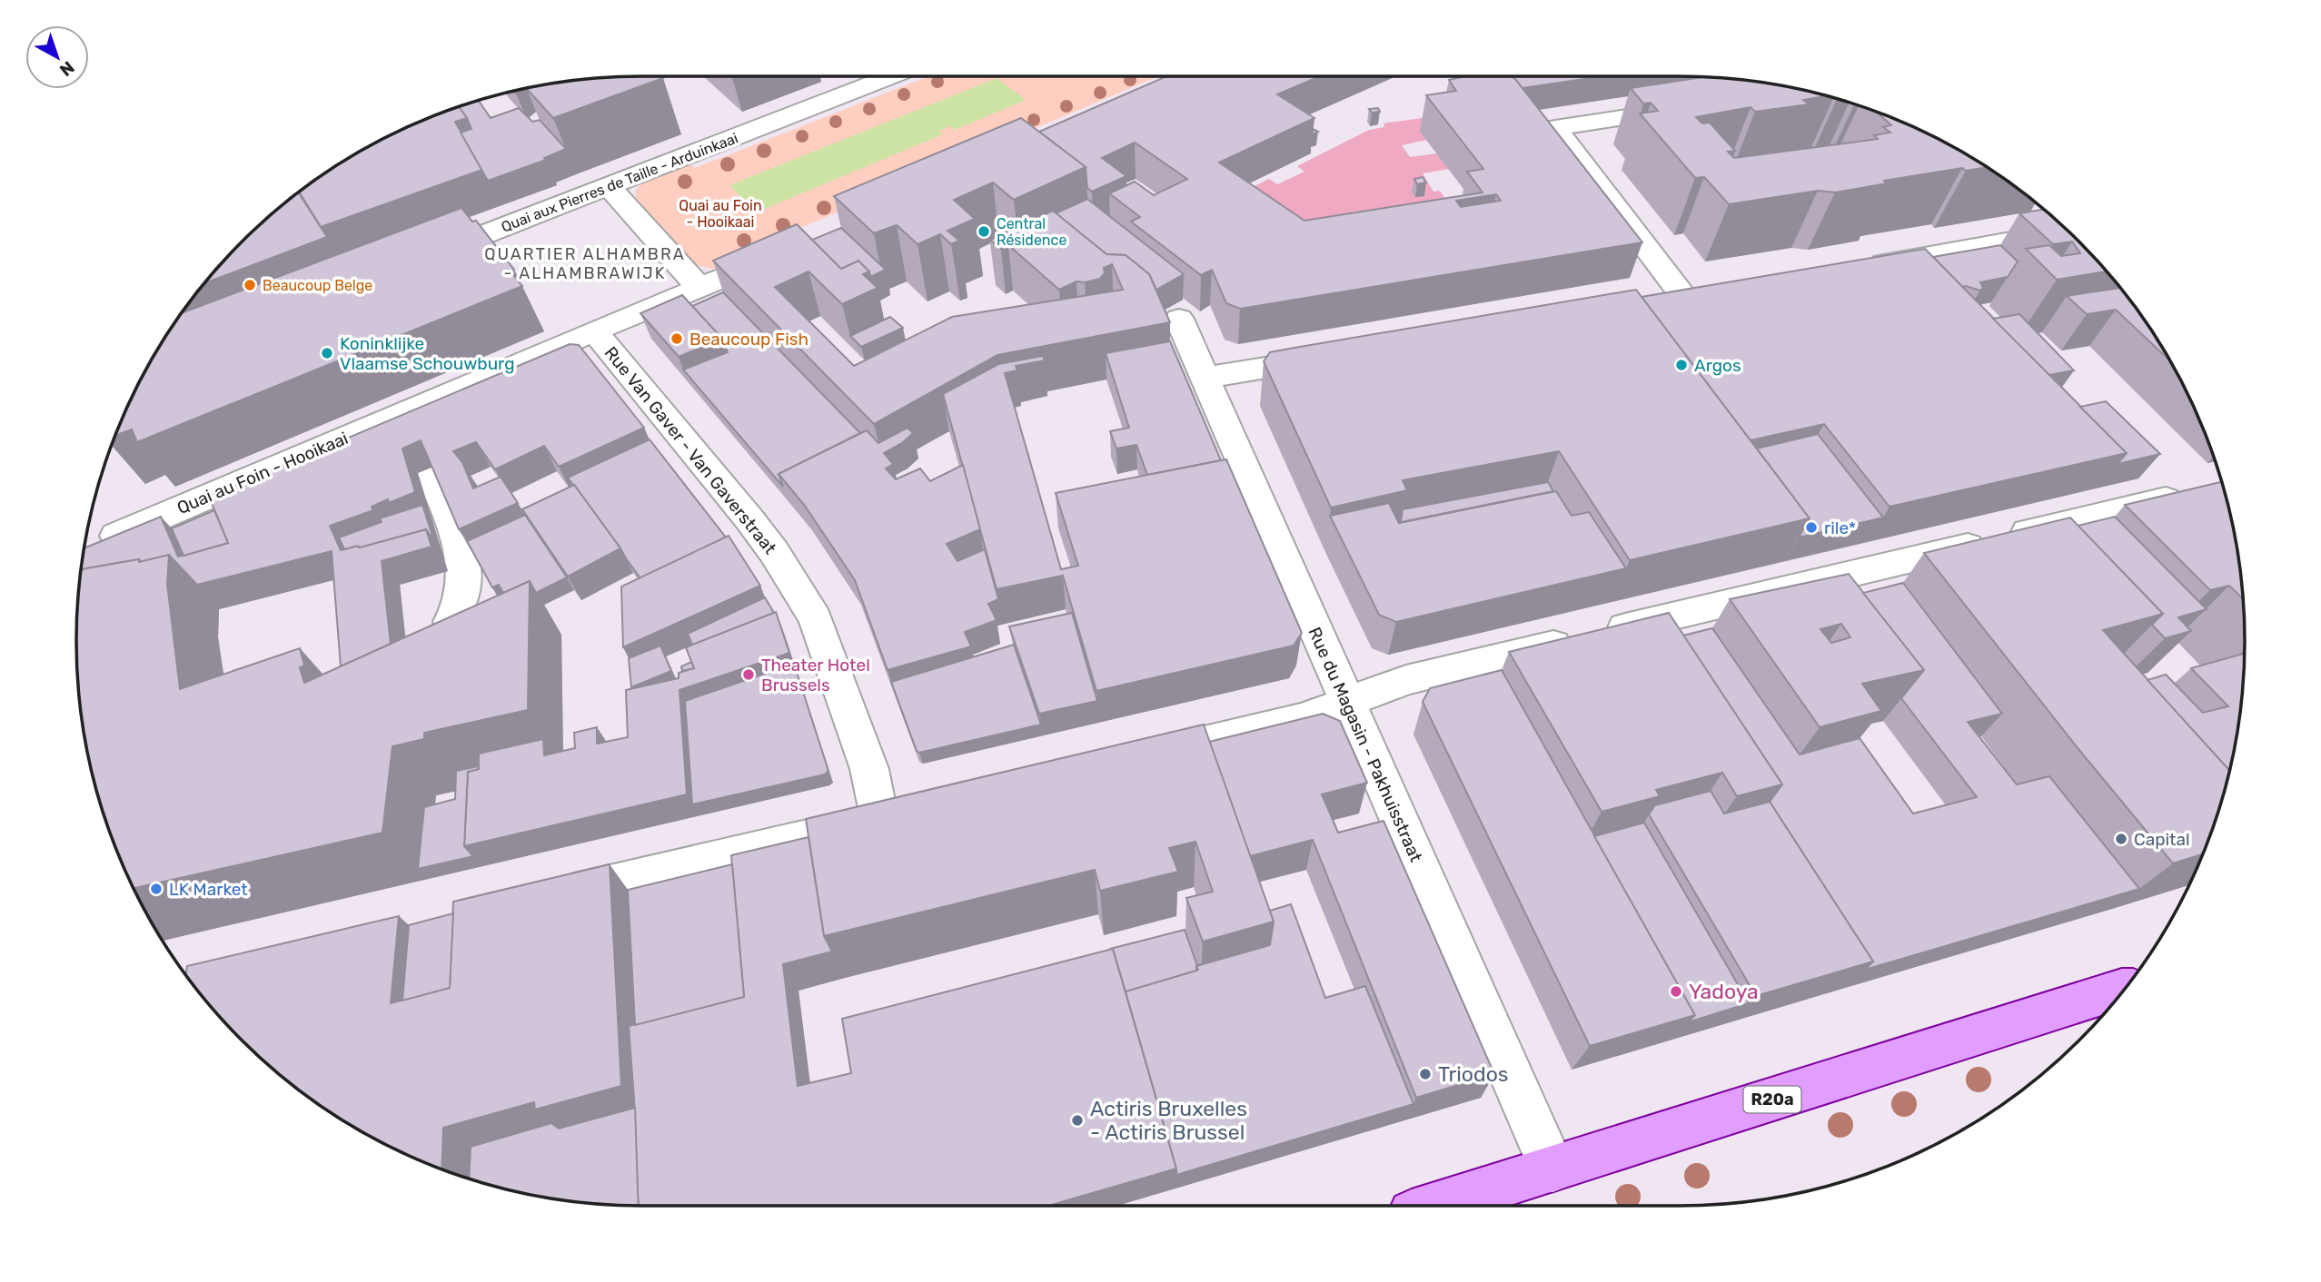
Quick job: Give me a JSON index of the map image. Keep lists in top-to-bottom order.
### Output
{
  "streets": {
    "main road": ["R20a"],
    "street": [
      "Quai aux Pierres de Taille - Arduinkaai",
      "Rue Van Gaver - Van Gaverstraat",
      "Quai au Foin - Hooikaai",
      "Rue du Magasin - Pakhuisstraat"
    ]
  },
  "crossings": [
    ["Rue Van Gaver - Van Gaverstraat", "Quai au Foin - Hooikaai"],
    ["Rue du Magasin - Pakhuisstraat", "R20a"]
  ],
  "districts": ["QUARTIER ALHAMBRA - ALHAMBRAWIJK"],
  "parks": ["Quai au Foin - Hooikaai"],
  "places": [
    "Central Résidence",
    "Beaucoup Belge",
    "Beaucoup Fish",
    "Koninklijke Vlaamse Schouwburg",
    "Argos",
    "rile*",
    "Theater Hotel Brussels",
    "Capital",
    "LK Market",
    "Yadoya",
    "Triodos",
    "Actiris Bruxelles - Actiris Brussel"
  ],
  "north": "bottom right"
}
